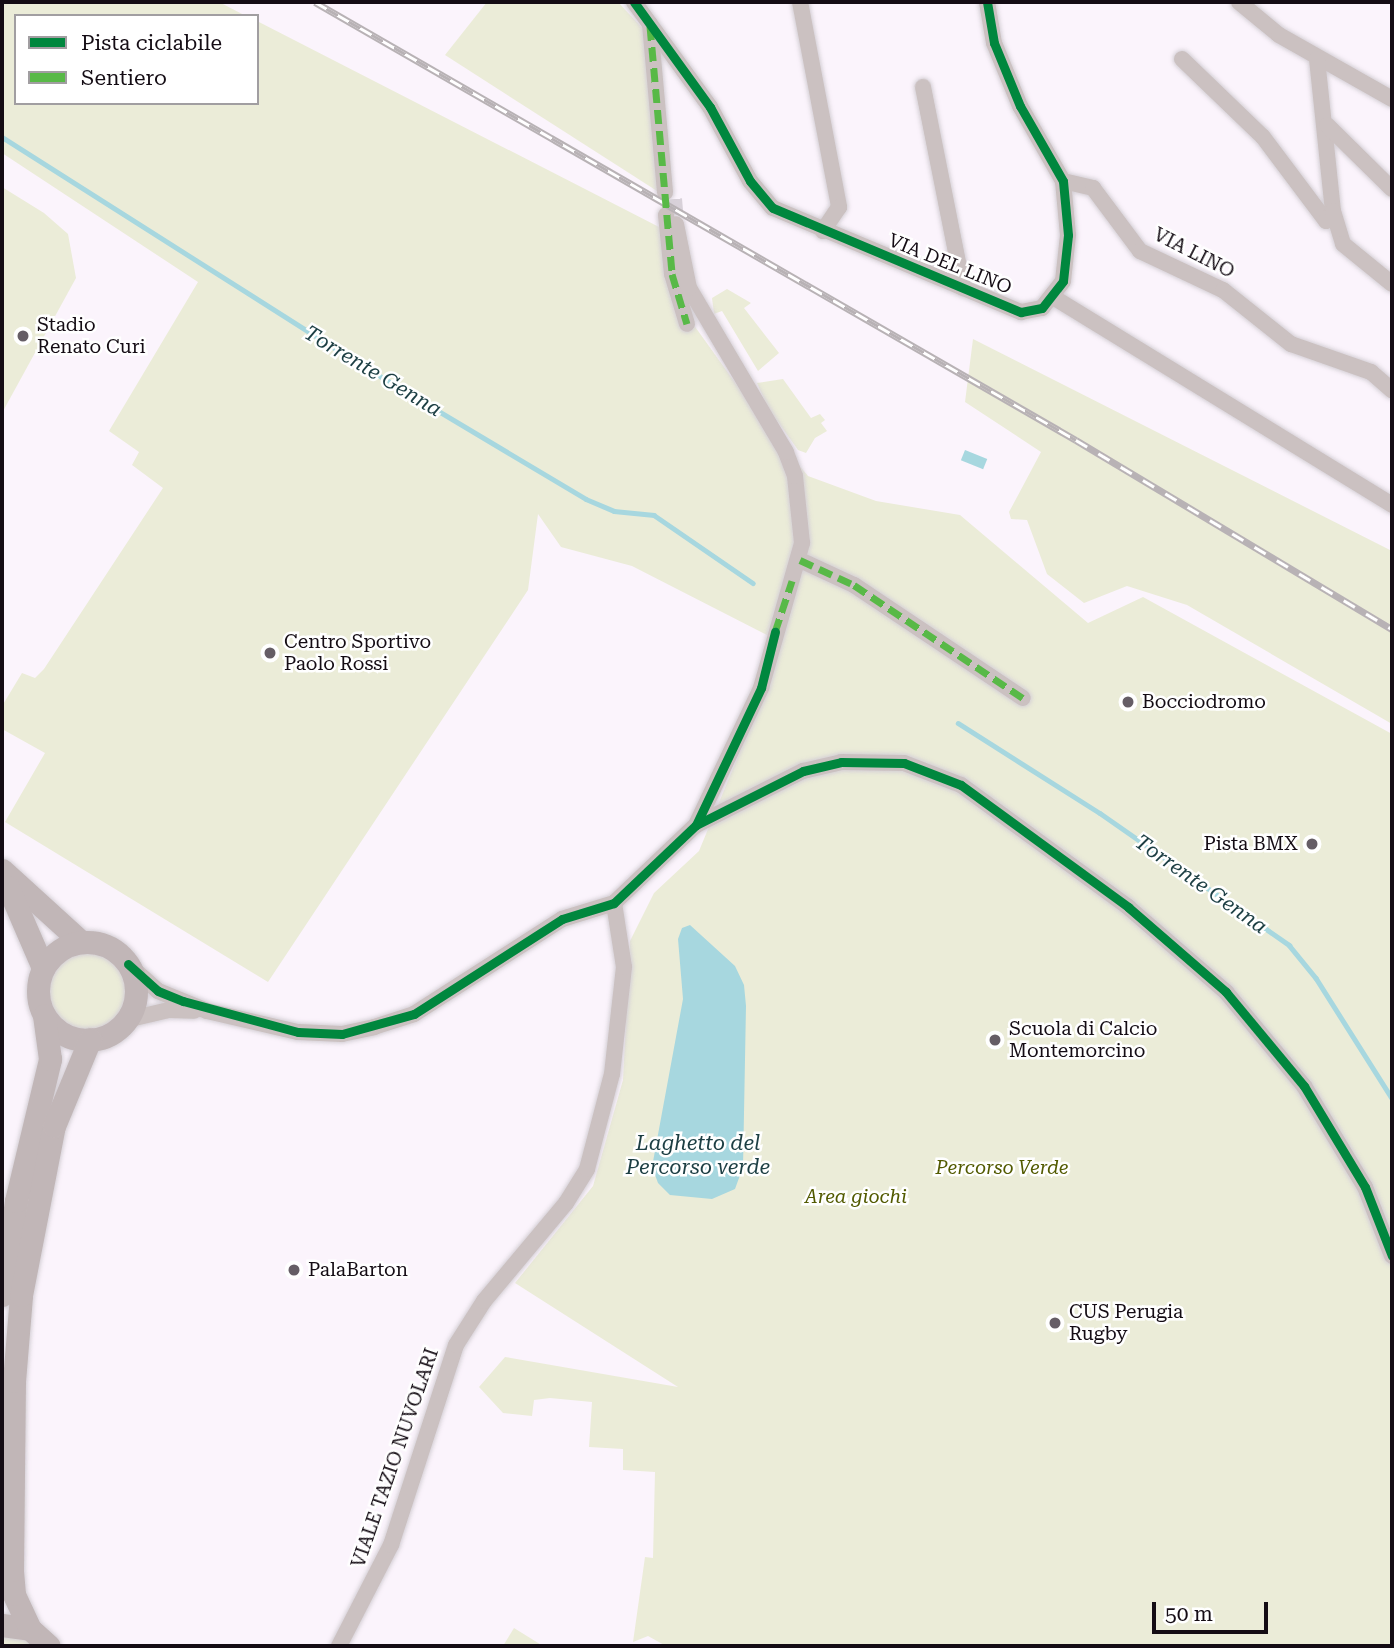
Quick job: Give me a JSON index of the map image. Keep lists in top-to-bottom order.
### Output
{
  "streets": {
    "street": ["VIA LINO", "VIA DEL LINO", "VIALE TAZIO NUVOLARI"]
  },
  "water": ["Torrente Genna", "Laghetto del Percorso verde"],
  "parks": ["Percorso Verde", "Area giochi"],
  "places": [
    "Stadio Renato Curi",
    "Centro Sportivo Paolo Rossi",
    "Bocciodromo",
    "Pista BMX",
    "Scuola di Calcio Montemorcino",
    "PalaBarton",
    "CUS Perugia Rugby"
  ],
  "legend": ["Pista ciclabile", "Sentiero"],
  "scale_bar": "50 m"
}
